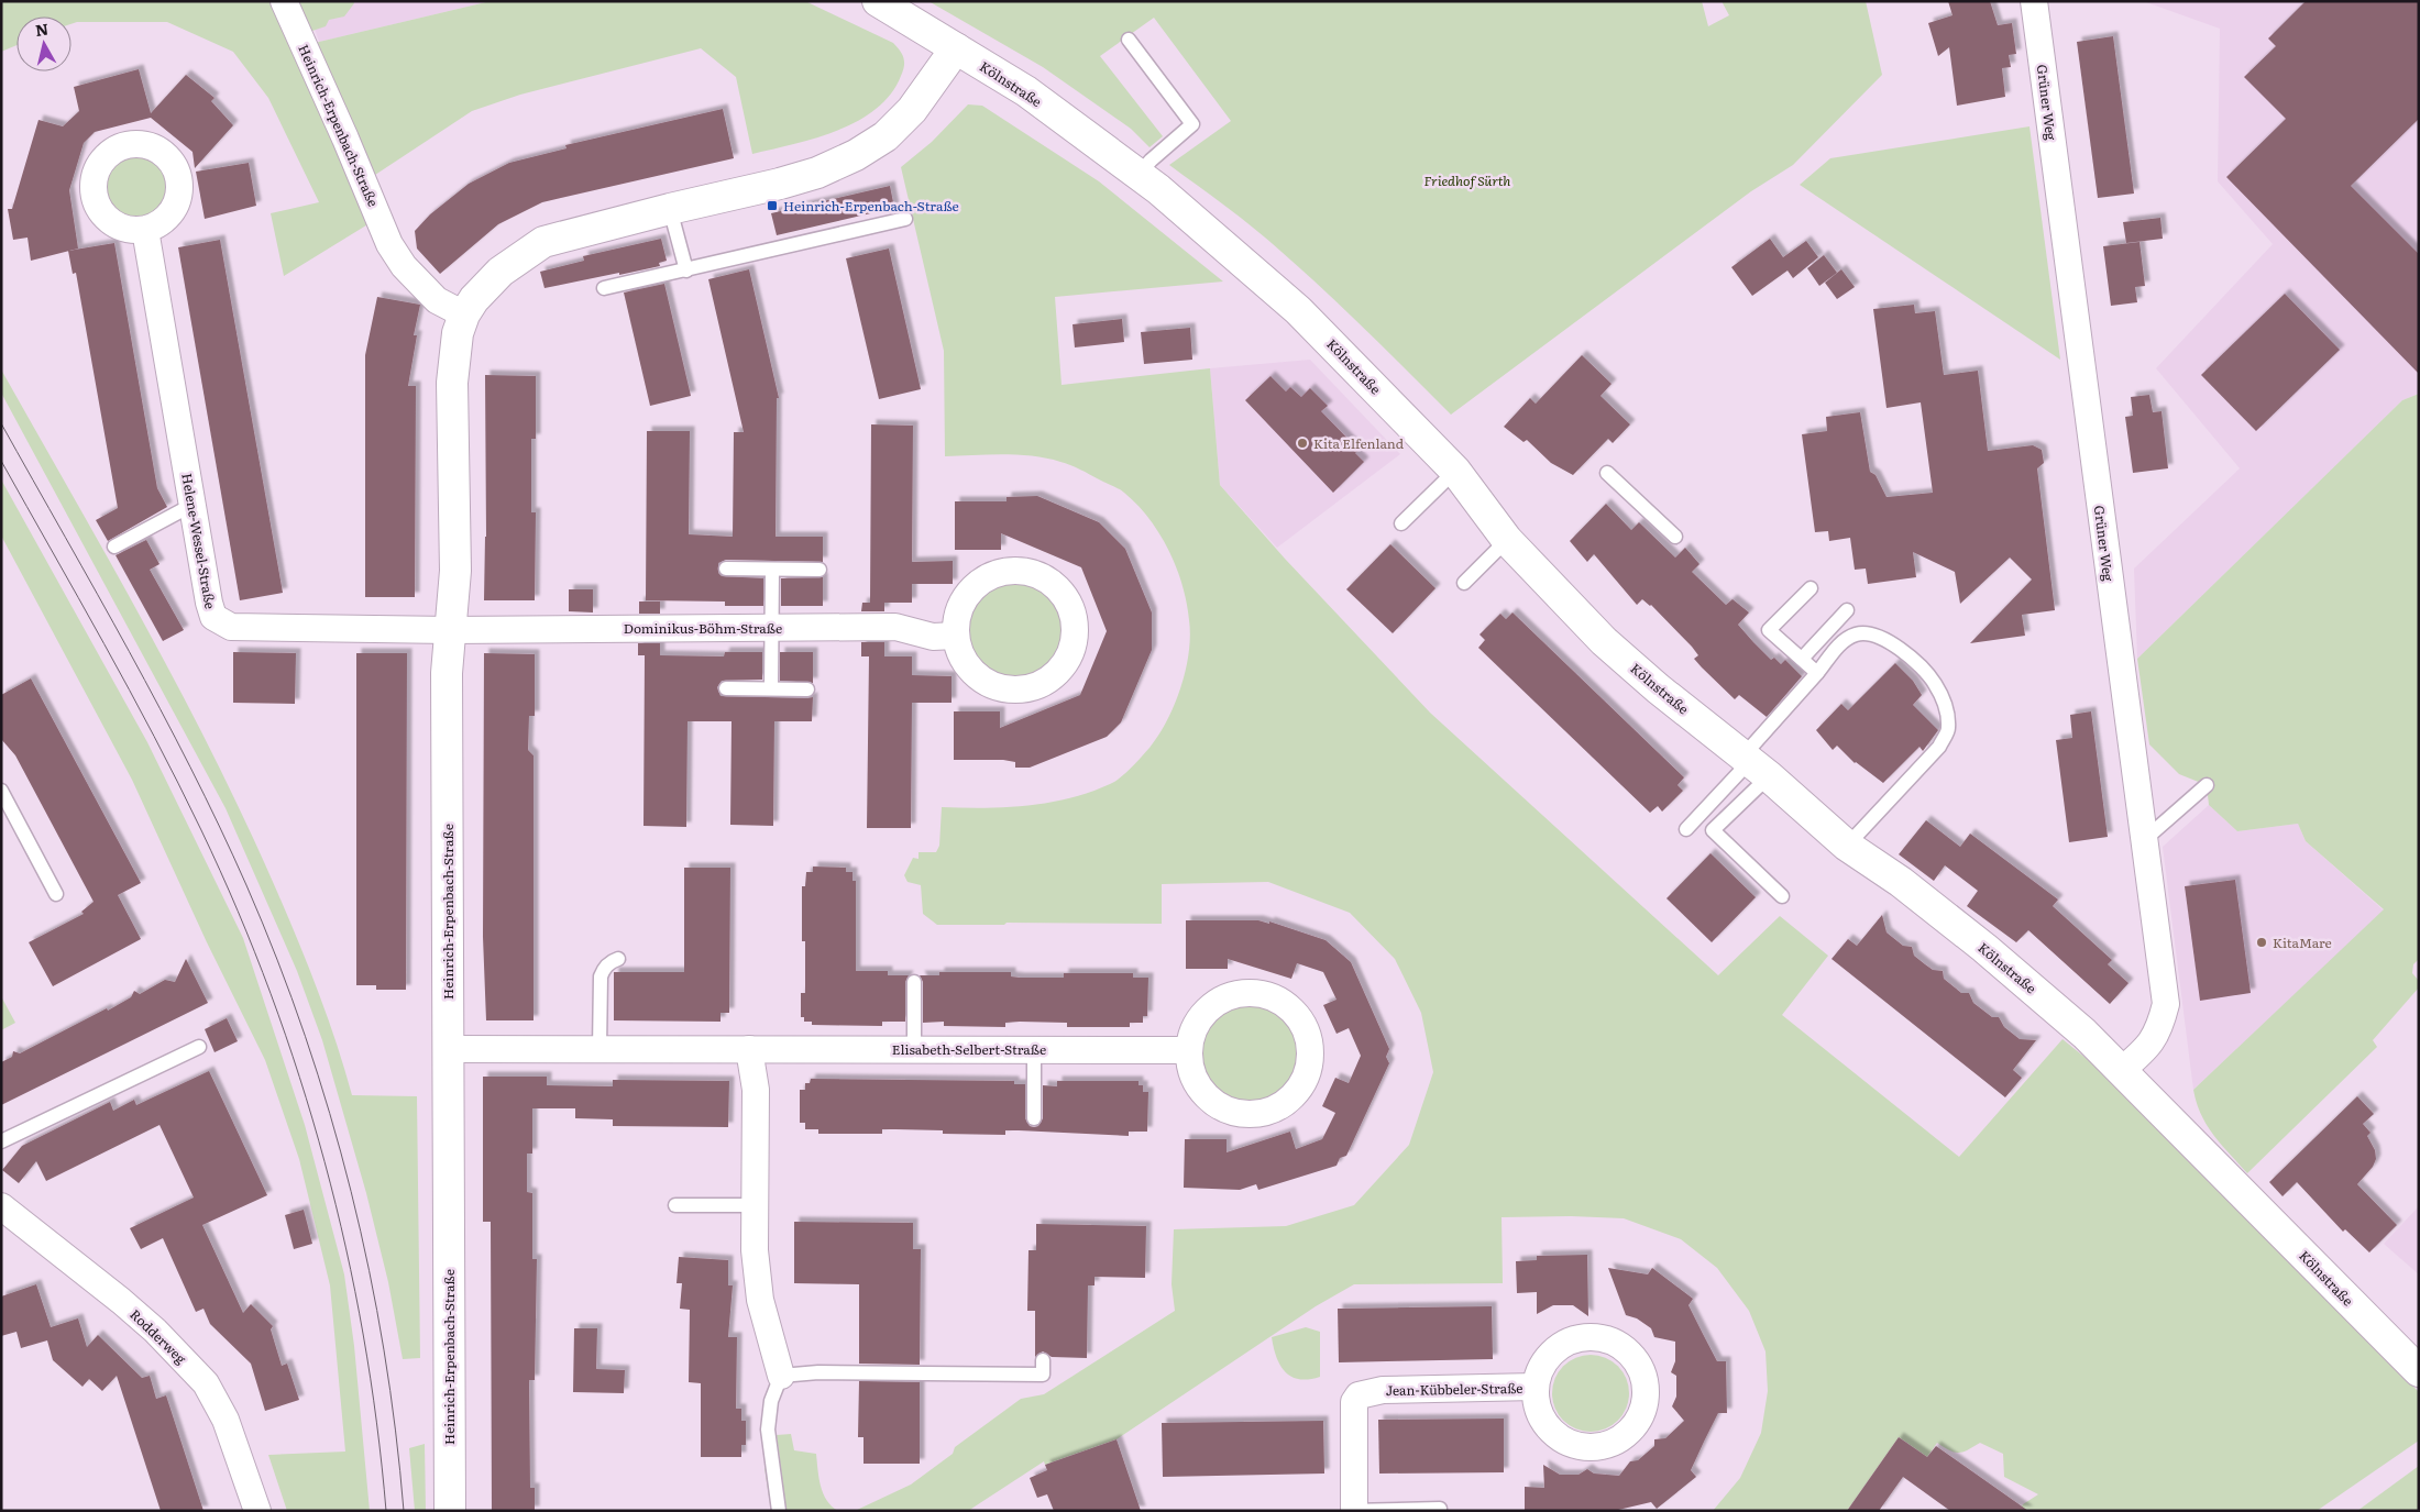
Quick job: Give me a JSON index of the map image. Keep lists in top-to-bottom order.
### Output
{
  "streets": {
    "street": [
      "Kölnstraße",
      "Grüner Weg",
      "Heinrich-Erpenbach-Straße",
      "Helene-Wessel-Straße",
      "Dominikus-Böhm-Straße",
      "Elisabeth-Selbert-Straße",
      "Rodderweg",
      "Jean-Kübbeler-Straße"
    ]
  },
  "crossings": [
    ["Kölnstraße", "Grüner Weg"],
    ["Kölnstraße", "Heinrich-Erpenbach-Straße"],
    ["Heinrich-Erpenbach-Straße", "Helene-Wessel-Straße"],
    ["Heinrich-Erpenbach-Straße", "Dominikus-Böhm-Straße"],
    ["Heinrich-Erpenbach-Straße", "Elisabeth-Selbert-Straße"],
    ["Helene-Wessel-Straße", "Dominikus-Böhm-Straße"]
  ],
  "parks": ["Friedhof Sürth"],
  "places": {
    "transit": ["Heinrich-Erpenbach-Straße"],
    "other": ["Kita Elfenland", "KitaMare"]
  },
  "north": "top"
}
